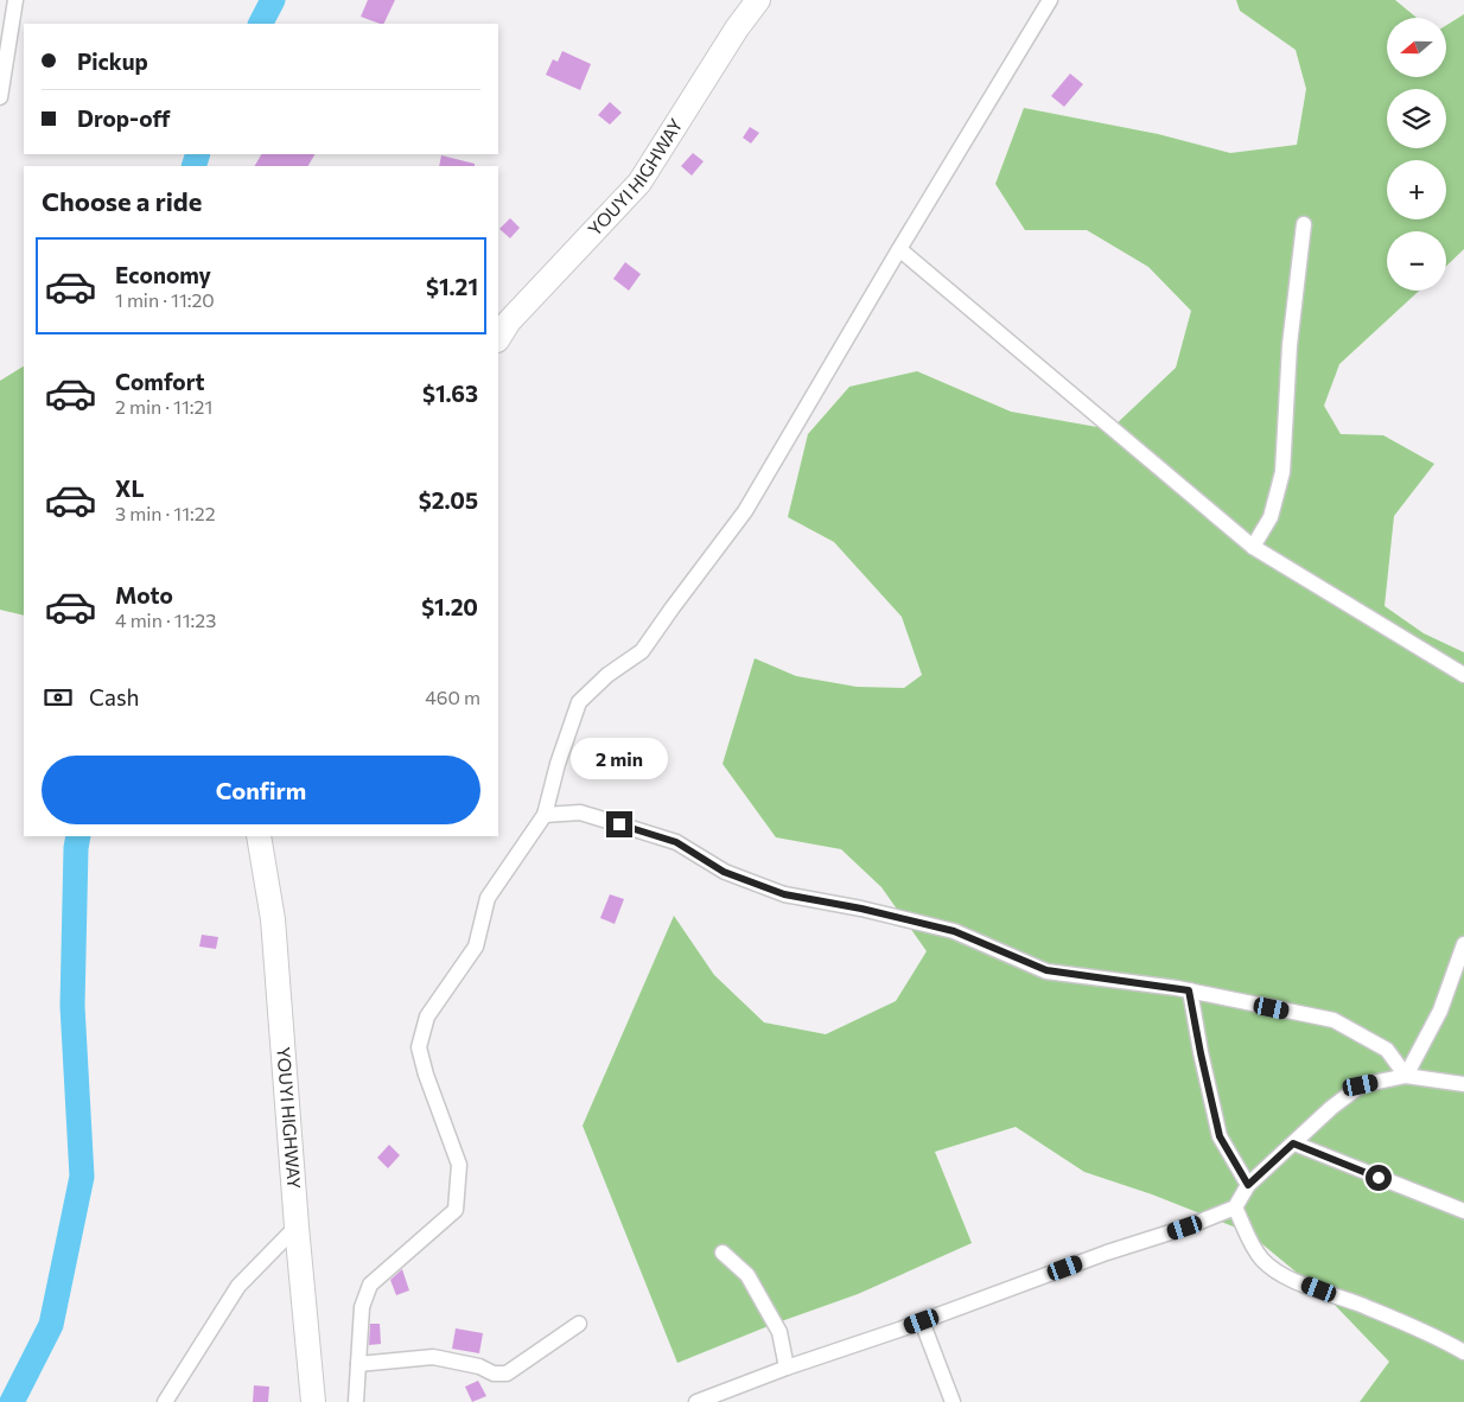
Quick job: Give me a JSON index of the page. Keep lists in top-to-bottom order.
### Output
{
  "streets": {
    "main road": ["YOUYI HIGHWAY"]
  },
  "north": "left",
  "page": {
    "map_buttons": ["+", "−"],
    "banner": ["Pickup", "Drop-off"],
    "heading": "Choose a ride",
    "list": [
      {
        "name": "Economy",
        "note": "1 min · 11:20",
        "value": "$1.21"
      },
      {
        "name": "Comfort",
        "note": "2 min · 11:21",
        "value": "$1.63"
      },
      {
        "name": "XL",
        "note": "3 min · 11:22",
        "value": "$2.05"
      },
      {
        "name": "Moto",
        "note": "4 min · 11:23",
        "value": "$1.20"
      }
    ],
    "pay": ["Cash", "460 m"],
    "bubble": "2 min",
    "buttons": "Confirm"
  }
}
